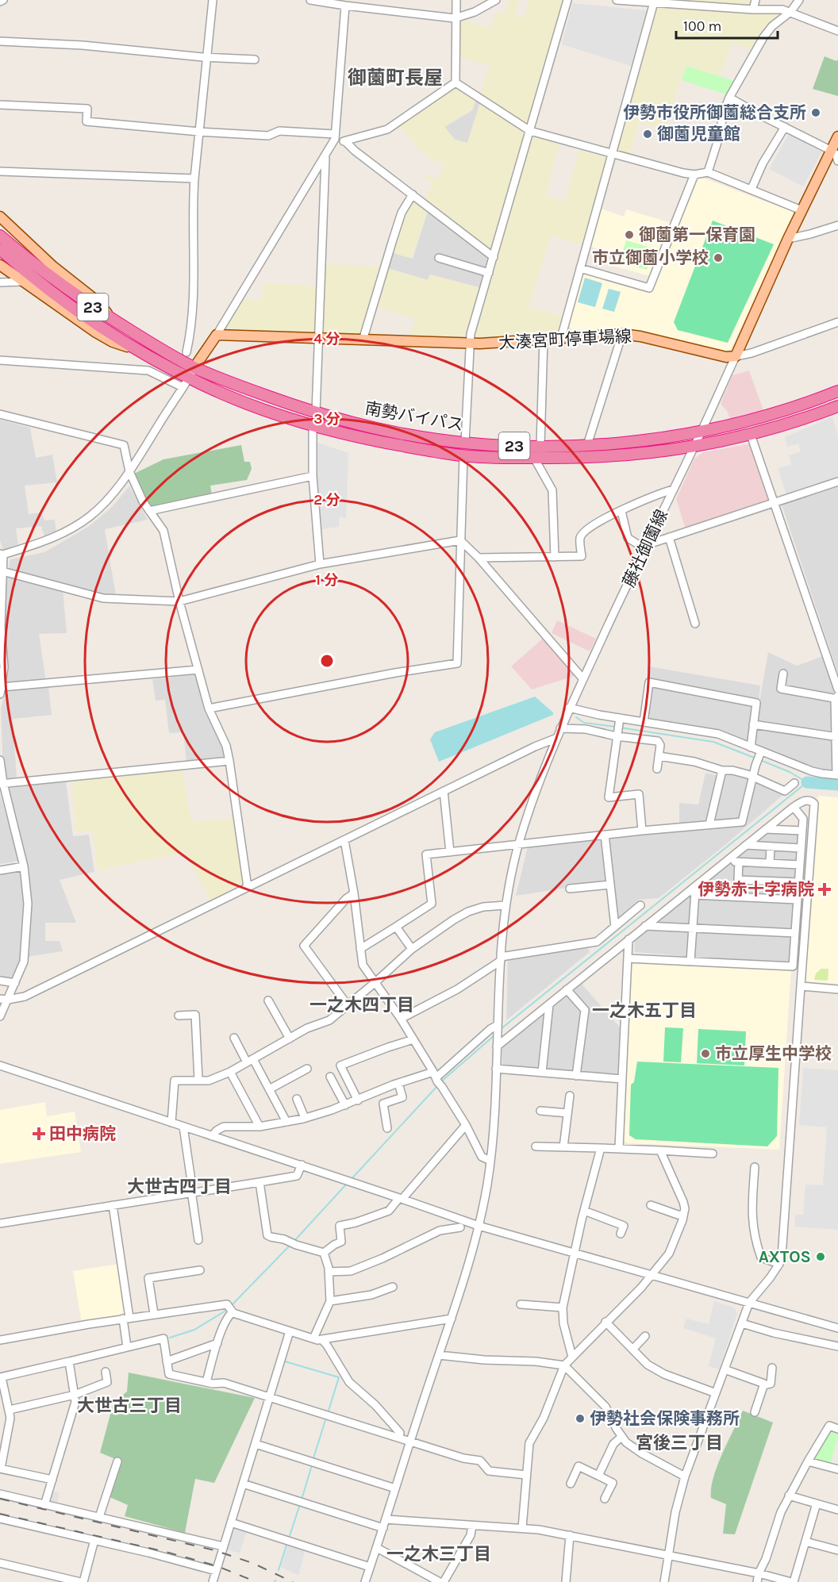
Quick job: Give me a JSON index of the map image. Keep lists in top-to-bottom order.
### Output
{
  "streets": {
    "highway": ["23", "南勢バイパス"],
    "main road": ["大湊宮町停車場線"],
    "street": ["藤社御薗線"]
  },
  "crossings": [
    ["大湊宮町停車場線", "藤社御薗線"],
    ["南勢バイパス", "藤社御薗線"]
  ],
  "districts": [
    "御薗町長屋",
    "一之木四丁目",
    "一之木五丁目",
    "大世古四丁目",
    "大世古三丁目",
    "宮後三丁目",
    "一之木三丁目"
  ],
  "places": {
    "other": [
      "伊勢市役所御薗総合支所",
      "御薗児童館",
      "御薗第一保育園",
      "市立御薗小学校",
      "市立厚生中学校",
      "AXTOS",
      "伊勢社会保険事務所"
    ],
    "health": ["伊勢赤十字病院", "田中病院"]
  },
  "scale_bar": "100 m",
  "rings": [
    "4 分",
    "3 分",
    "2 分",
    "1 分"
  ]
}
